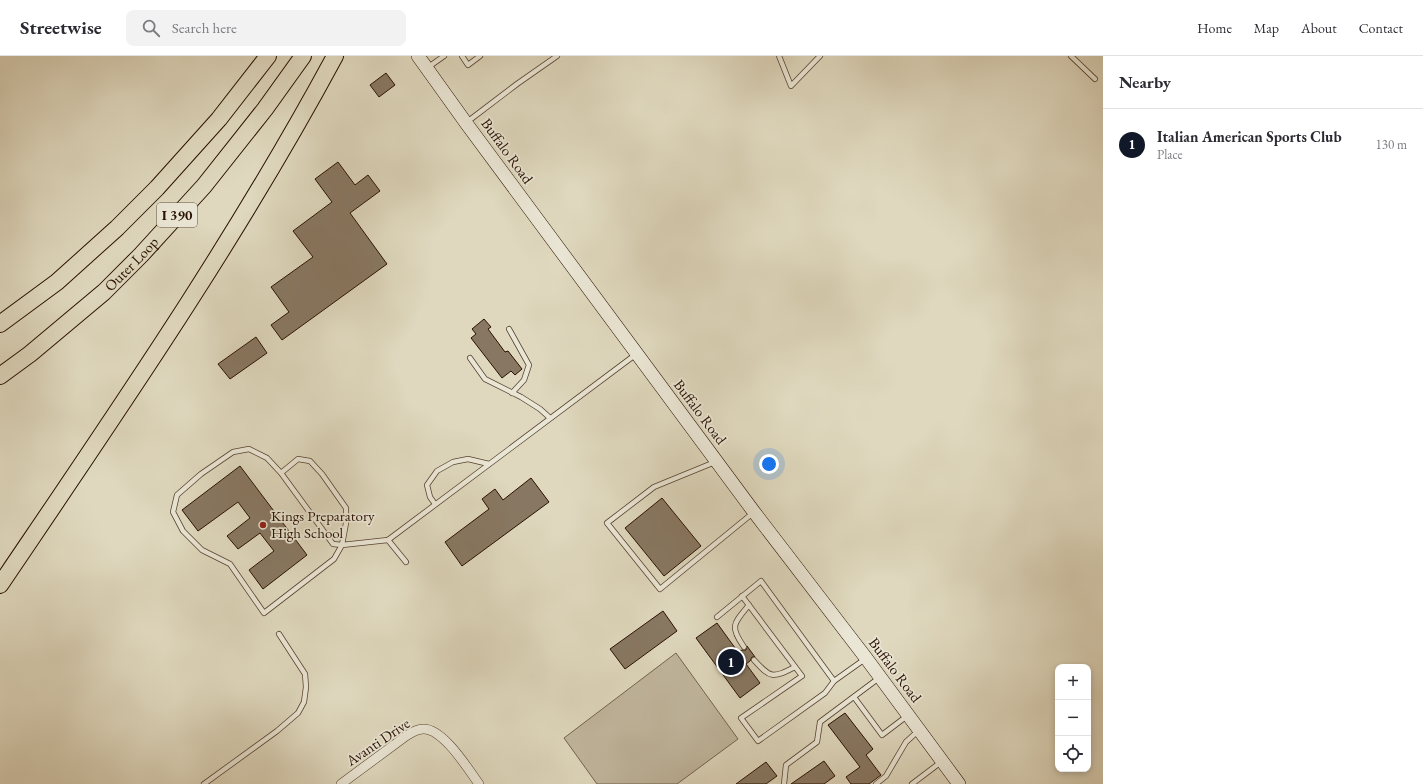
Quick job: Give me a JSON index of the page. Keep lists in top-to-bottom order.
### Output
{
  "streets": {
    "highway": ["I 390", "Outer Loop"],
    "main road": ["Buffalo Road"],
    "street": ["Avanti Drive"]
  },
  "places": ["Kings Preparatory High School"],
  "page": {
    "header": "Streetwise",
    "search": "Search here",
    "nav": [
      "Home",
      "Map",
      "About",
      "Contact"
    ],
    "heading": "Nearby",
    "list": [
      {
        "mark": "1",
        "name": "Italian American Sports Club",
        "note": "Place",
        "value": "130 m"
      }
    ],
    "pins": "1",
    "map_buttons": ["+", "−"]
  }
}
